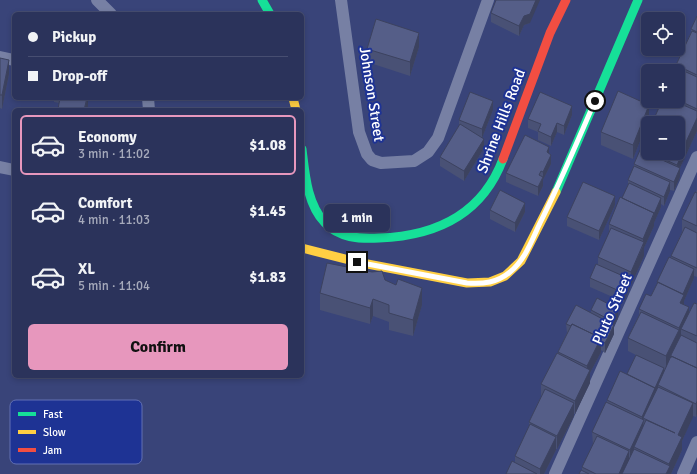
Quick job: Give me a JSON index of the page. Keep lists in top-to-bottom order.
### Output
{
  "streets": {
    "street": ["Johnson Street", "Shrine Hills Road", "Pluto Street"]
  },
  "legend": ["Fast", "Slow", "Jam"],
  "page": {
    "map_buttons": ["+", "−"],
    "banner": ["Pickup", "Drop-off"],
    "list": [
      {
        "name": "Economy",
        "note": "3 min · 11:02",
        "value": "$1.08"
      },
      {
        "name": "Comfort",
        "note": "4 min · 11:03",
        "value": "$1.45"
      },
      {
        "name": "XL",
        "note": "5 min · 11:04",
        "value": "$1.83"
      }
    ],
    "bubble": "1 min",
    "buttons": "Confirm"
  }
}
